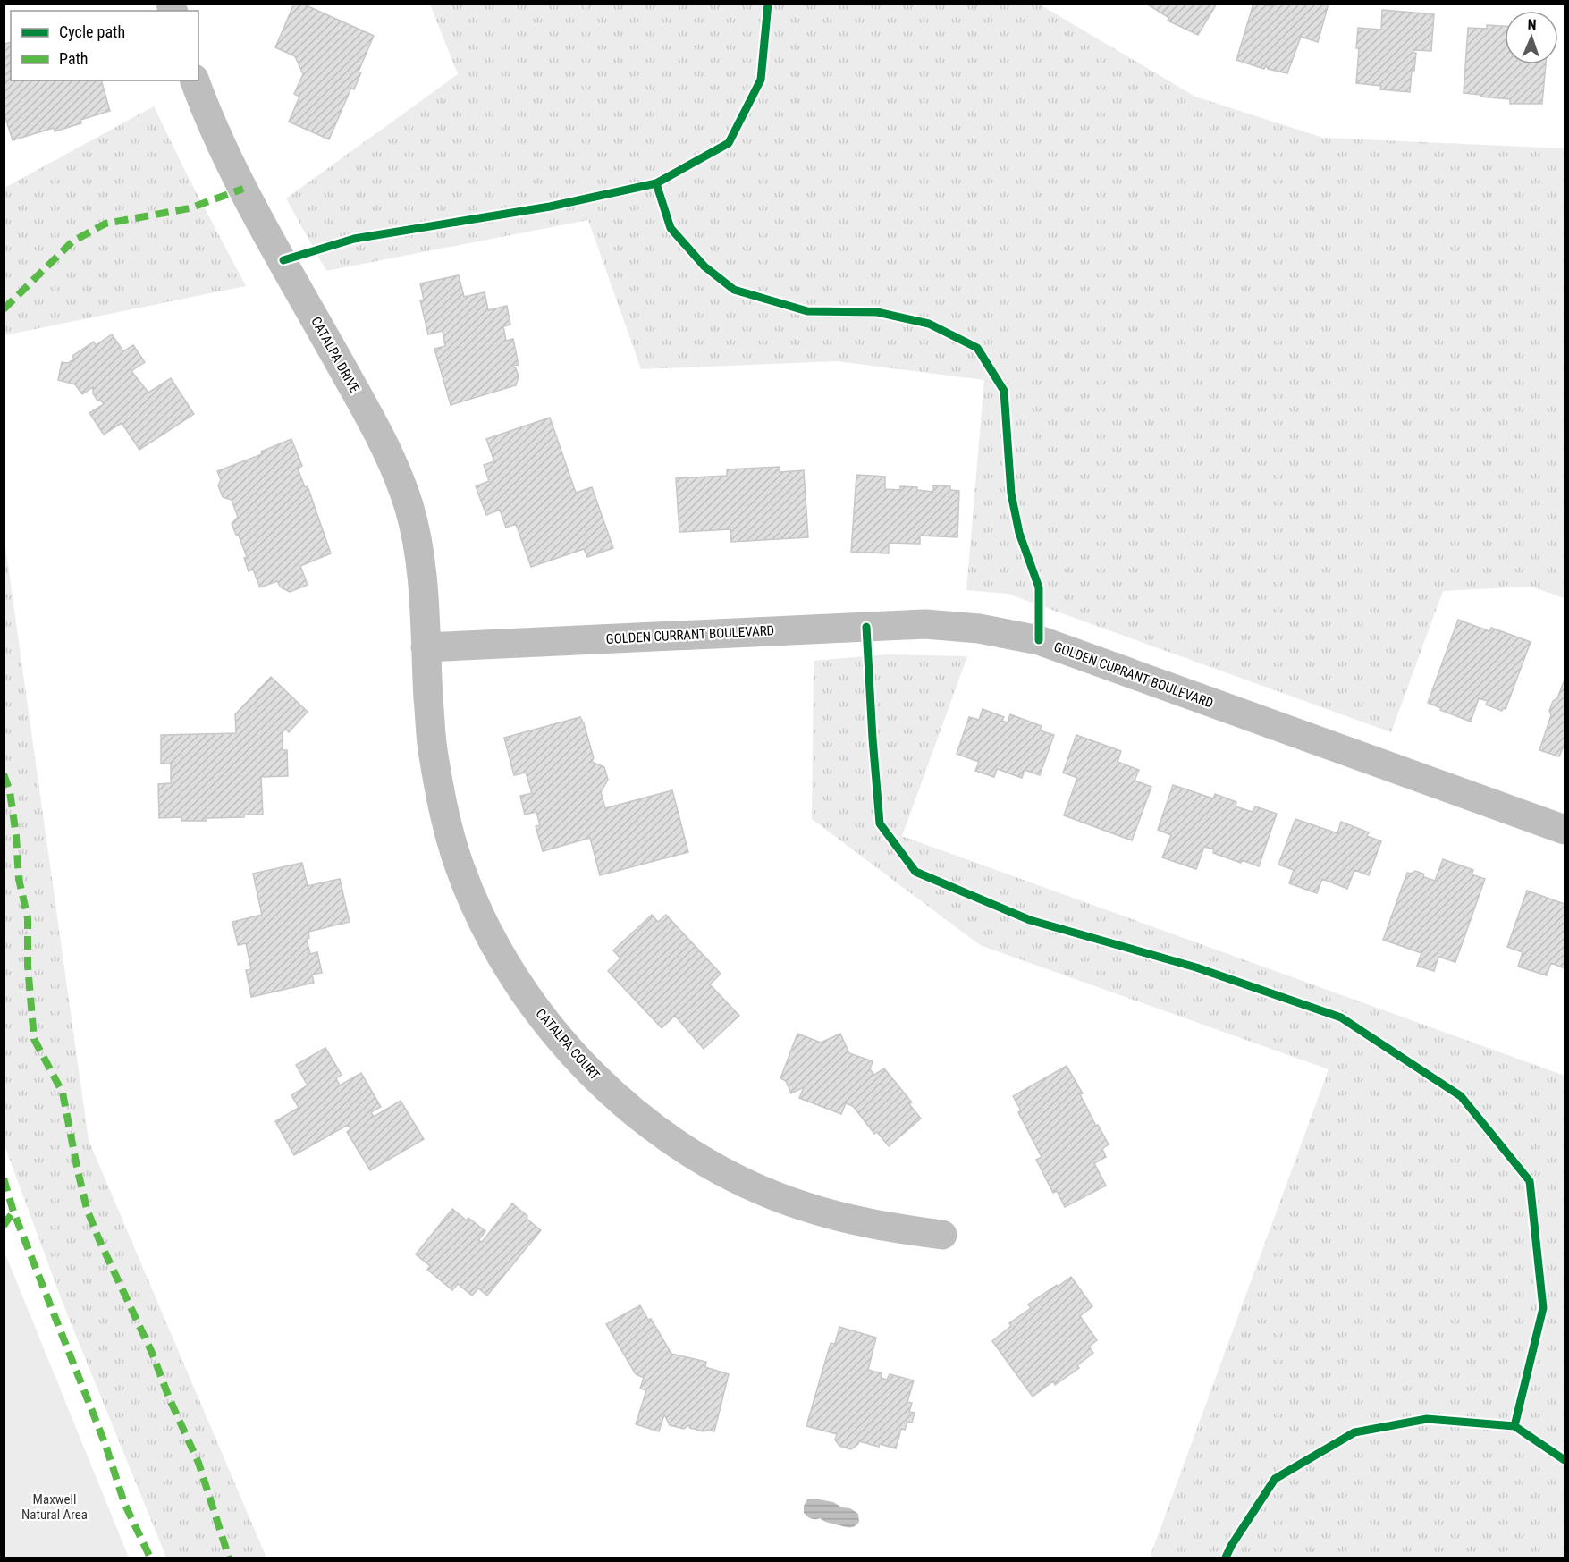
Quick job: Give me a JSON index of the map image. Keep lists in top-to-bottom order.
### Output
{
  "streets": {
    "street": ["CATALPA DRIVE", "GOLDEN CURRANT BOULEVARD", "CATALPA COURT"]
  },
  "crossings": [
    ["CATALPA DRIVE", "GOLDEN CURRANT BOULEVARD"],
    ["CATALPA DRIVE", "CATALPA COURT"],
    ["GOLDEN CURRANT BOULEVARD", "CATALPA COURT"]
  ],
  "parks": ["Maxwell Natural Area"],
  "legend": ["Cycle path", "Path"],
  "north": "top"
}
